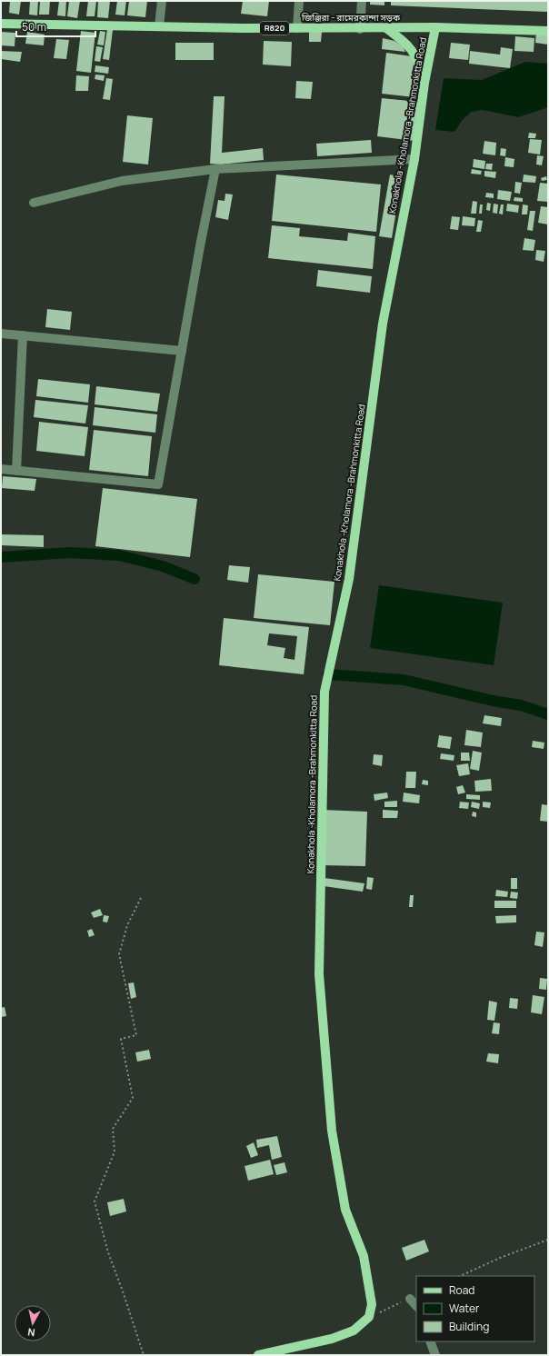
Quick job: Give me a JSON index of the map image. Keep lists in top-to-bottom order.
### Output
{
  "streets": {
    "main road": ["জিঞ্জিরা - রামেরকান্দা সড়ক", "R820", "Konakhola -Kholamora -Brahmonkitta Road"]
  },
  "crossings": [
    ["জিঞ্জিরা - রামেরকান্দা সড়ক", "Konakhola -Kholamora -Brahmonkitta Road"]
  ],
  "legend": ["Road", "Water", "Building"],
  "scale_bar": "50 m",
  "north": "bottom"
}
